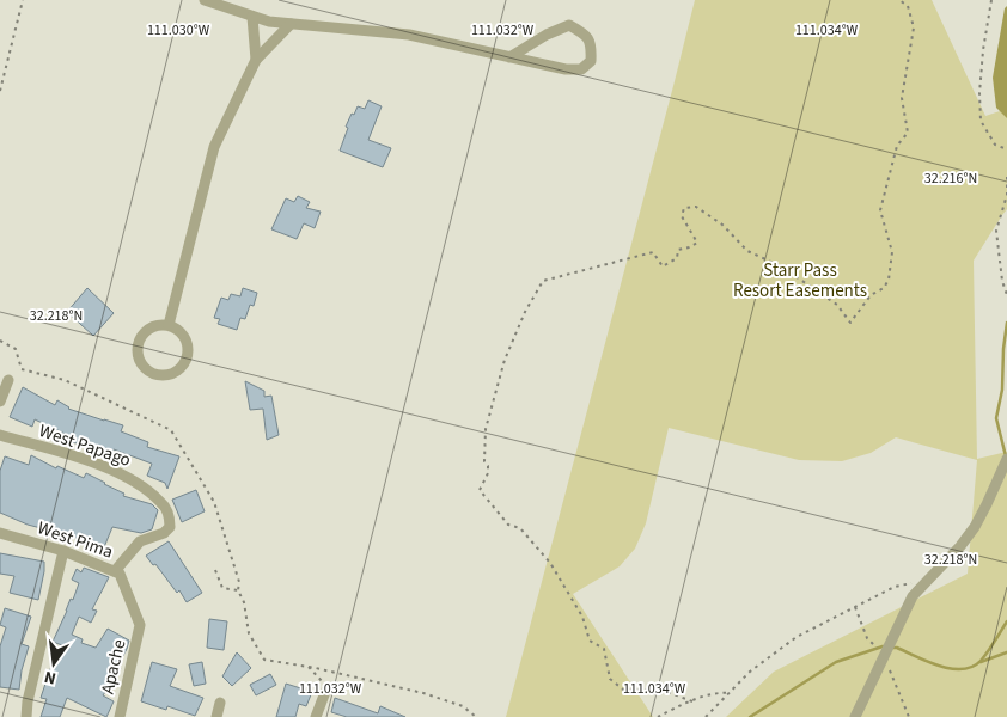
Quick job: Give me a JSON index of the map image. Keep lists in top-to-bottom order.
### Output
{
  "streets": {
    "street": ["West Papago", "West Pima", "Apache"]
  },
  "crossings": [
    ["West Papago", "West Pima"],
    ["West Pima", "Apache"]
  ],
  "parks": ["Starr Pass Resort Easements"],
  "north": "bottom",
  "coordinates": [
    "111.030°W",
    "111.032°W",
    "111.034°W",
    "32.216°N",
    "32.218°N"
  ]
}
